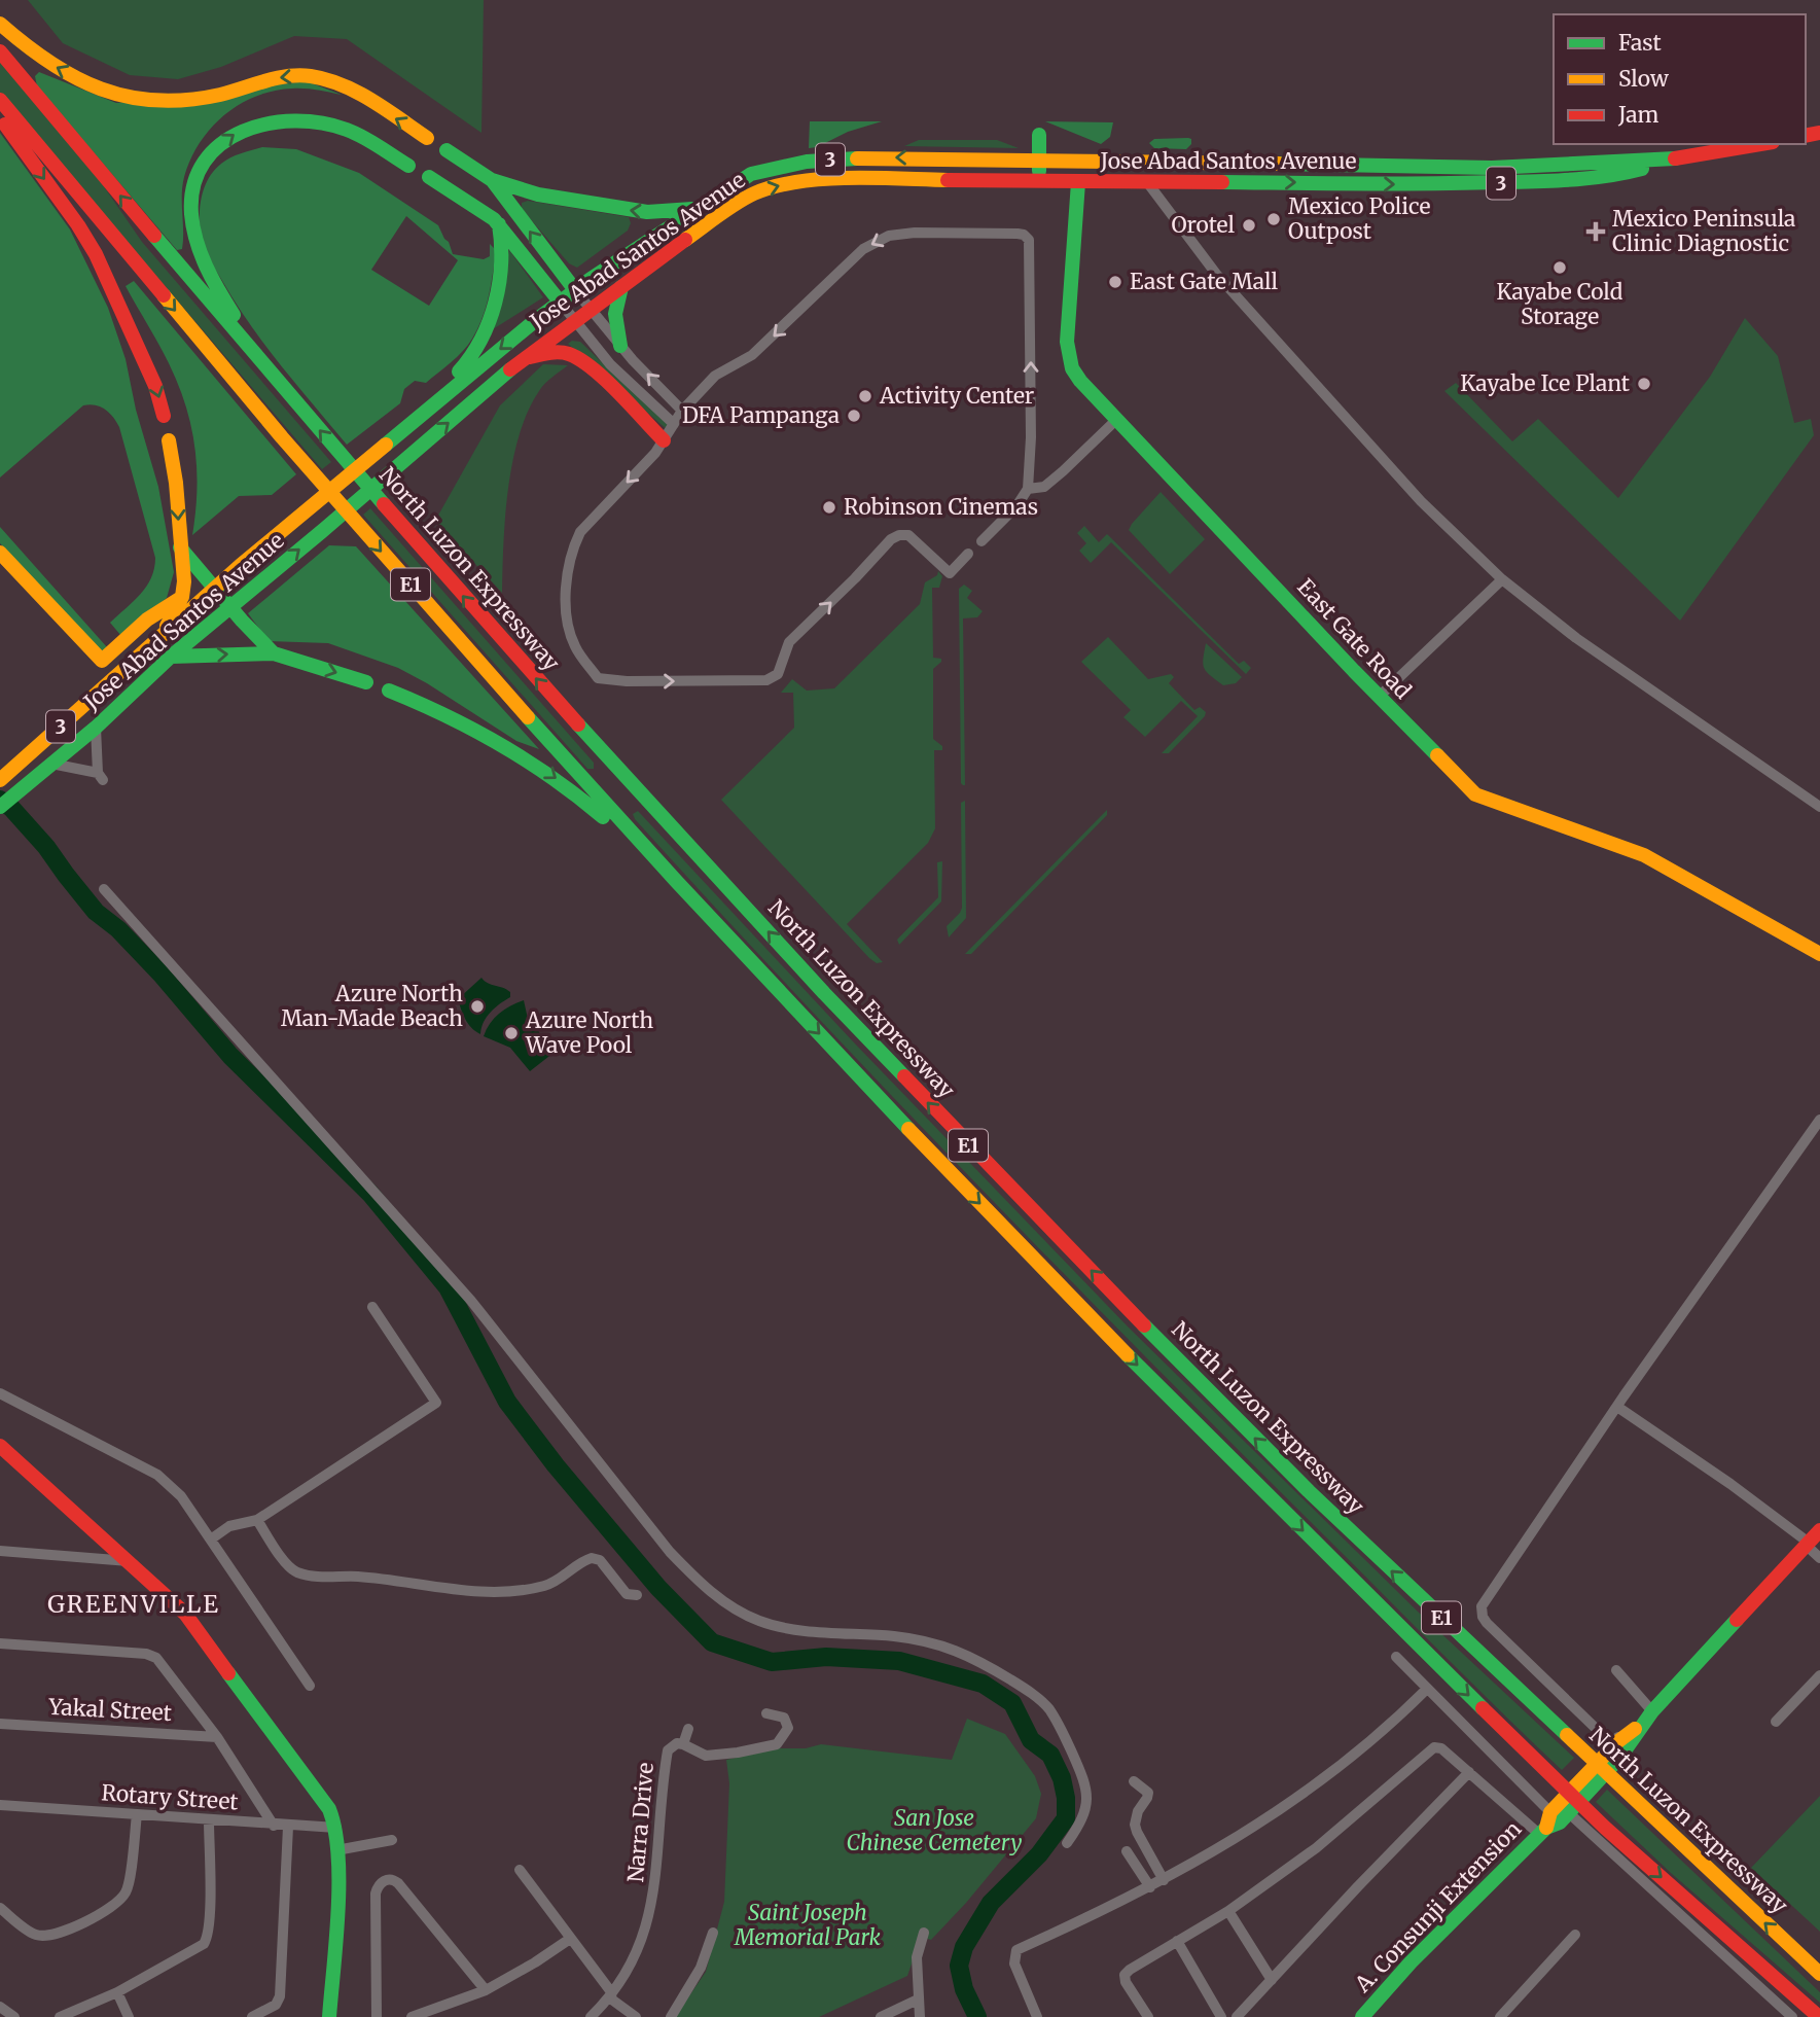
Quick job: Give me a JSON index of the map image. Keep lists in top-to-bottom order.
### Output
{
  "streets": {
    "main road": [
      "3",
      "Jose Abad Santos Avenue",
      "North Luzon Expressway",
      "E1",
      "East Gate Road",
      "A. Consunji Extension"
    ],
    "street": ["Yakal Street", "Rotary Street", "Narra Drive"]
  },
  "crossings": [
    ["Jose Abad Santos Avenue", "East Gate Road"]
  ],
  "districts": ["GREENVILLE"],
  "parks": ["San Jose Chinese Cemetery", "Saint Joseph Memorial Park"],
  "places": {
    "other": [
      "Mexico Police Outpost",
      "Orotel",
      "Kayabe Cold Storage",
      "East Gate Mall",
      "Kayabe Ice Plant",
      "Activity Center",
      "DFA Pampanga",
      "Robinson Cinemas",
      "Azure North Man-Made Beach",
      "Azure North Wave Pool"
    ],
    "health": ["Mexico Peninsula Clinic Diagnostic"]
  },
  "legend": ["Fast", "Slow", "Jam"]
}
